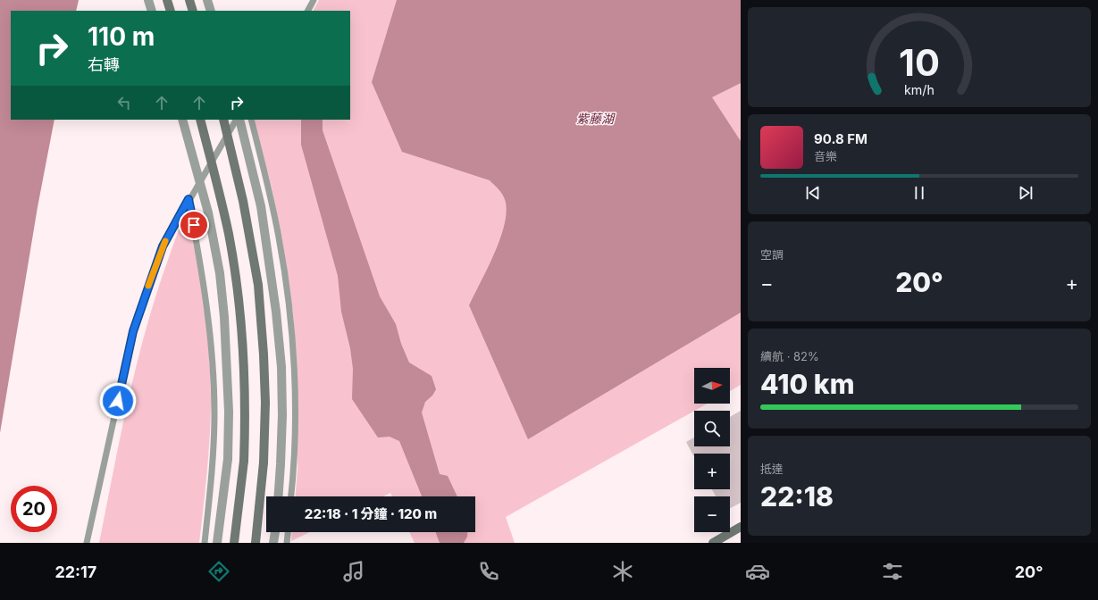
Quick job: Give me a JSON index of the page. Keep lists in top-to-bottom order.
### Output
{
  "water": ["紫藤湖"],
  "north": "right",
  "page": {
    "turn": ["110 m", "右轉"],
    "song": ["90.8 FM", "音樂"],
    "tile": [
      "空調",
      ["續航 · 82%", "410 km"],
      ["抵達", "22:18"]
    ],
    "heat": ["−", "20°", "+"],
    "map_buttons": ["+", "−"],
    "limit": "20",
    "trip": "22:18 · 1 分鐘 · 120 m",
    "tabs": ["22:17", "20°"],
    "gauge": ["10", "km/h"]
  }
}
